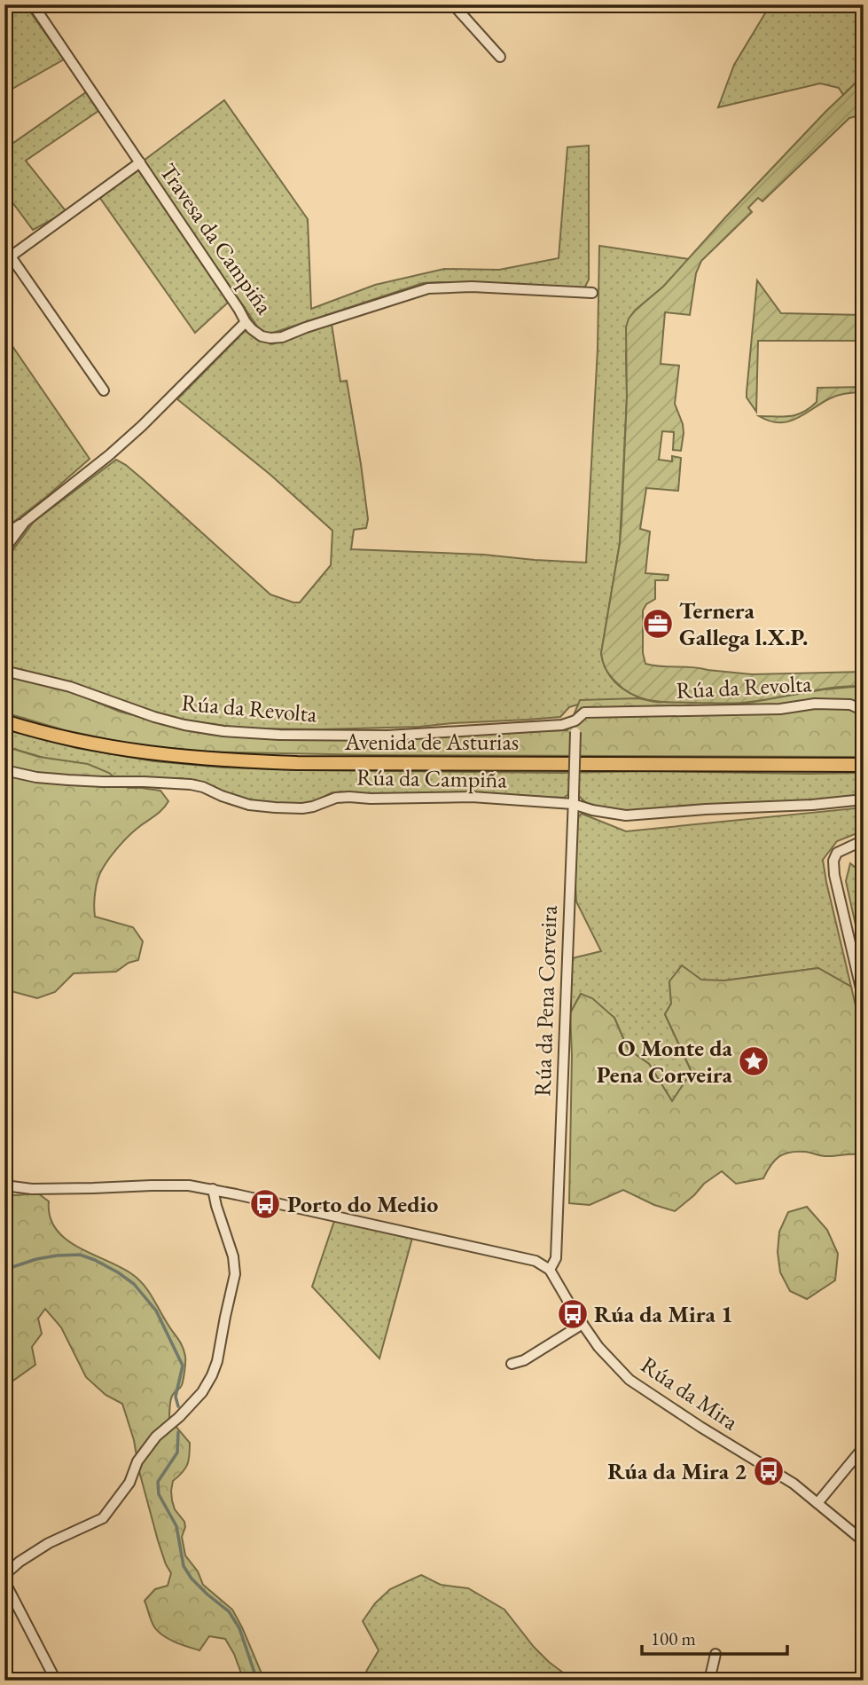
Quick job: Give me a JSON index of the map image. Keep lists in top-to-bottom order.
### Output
{
  "streets": {
    "main road": ["Avenida de Asturias"],
    "street": [
      "Travesa da Campiña",
      "Rúa da Revolta",
      "Rúa da Campiña",
      "Rúa da Pena Corveira",
      "Rúa da Mira"
    ]
  },
  "crossings": [
    ["Rúa da Revolta", "Rúa da Pena Corveira"],
    ["Rúa da Campiña", "Rúa da Pena Corveira"],
    ["Rúa da Pena Corveira", "Rúa da Mira"]
  ],
  "places": {
    "office": ["Ternera Gallega l.X.P."],
    "place": ["O Monte da Pena Corveira"],
    "bus stop": ["Porto do Medio", "Rúa da Mira 1", "Rúa da Mira 2"]
  },
  "scale_bar": "100 m"
}
